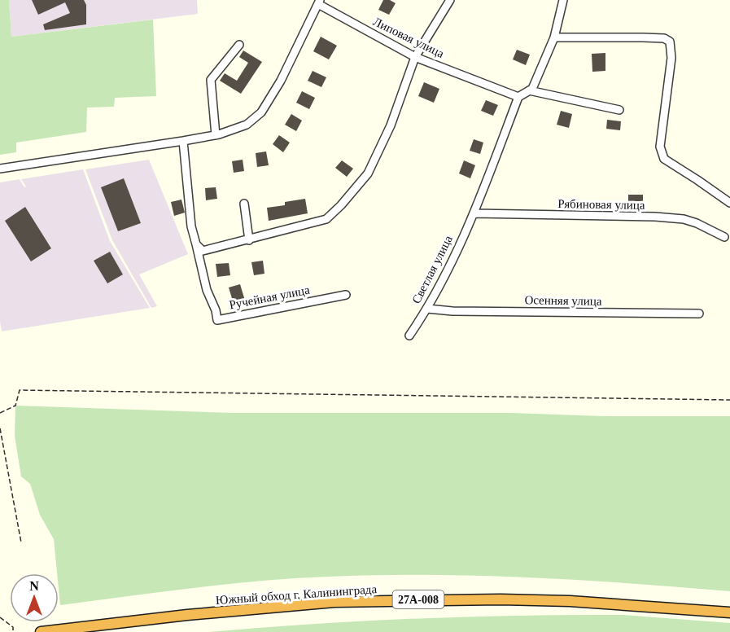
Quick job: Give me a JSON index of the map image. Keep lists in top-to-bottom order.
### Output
{
  "streets": {
    "highway": ["Южный обход г. Калининграда", "27А-008"],
    "street": [
      "Липовая улица",
      "Рябиновая улица",
      "Светлая улица",
      "Ручейная улица",
      "Осенняя улица"
    ]
  },
  "crossings": [
    ["Липовая улица", "Светлая улица"],
    ["Рябиновая улица", "Светлая улица"],
    ["Светлая улица", "Осенняя улица"]
  ],
  "north": "top"
}
